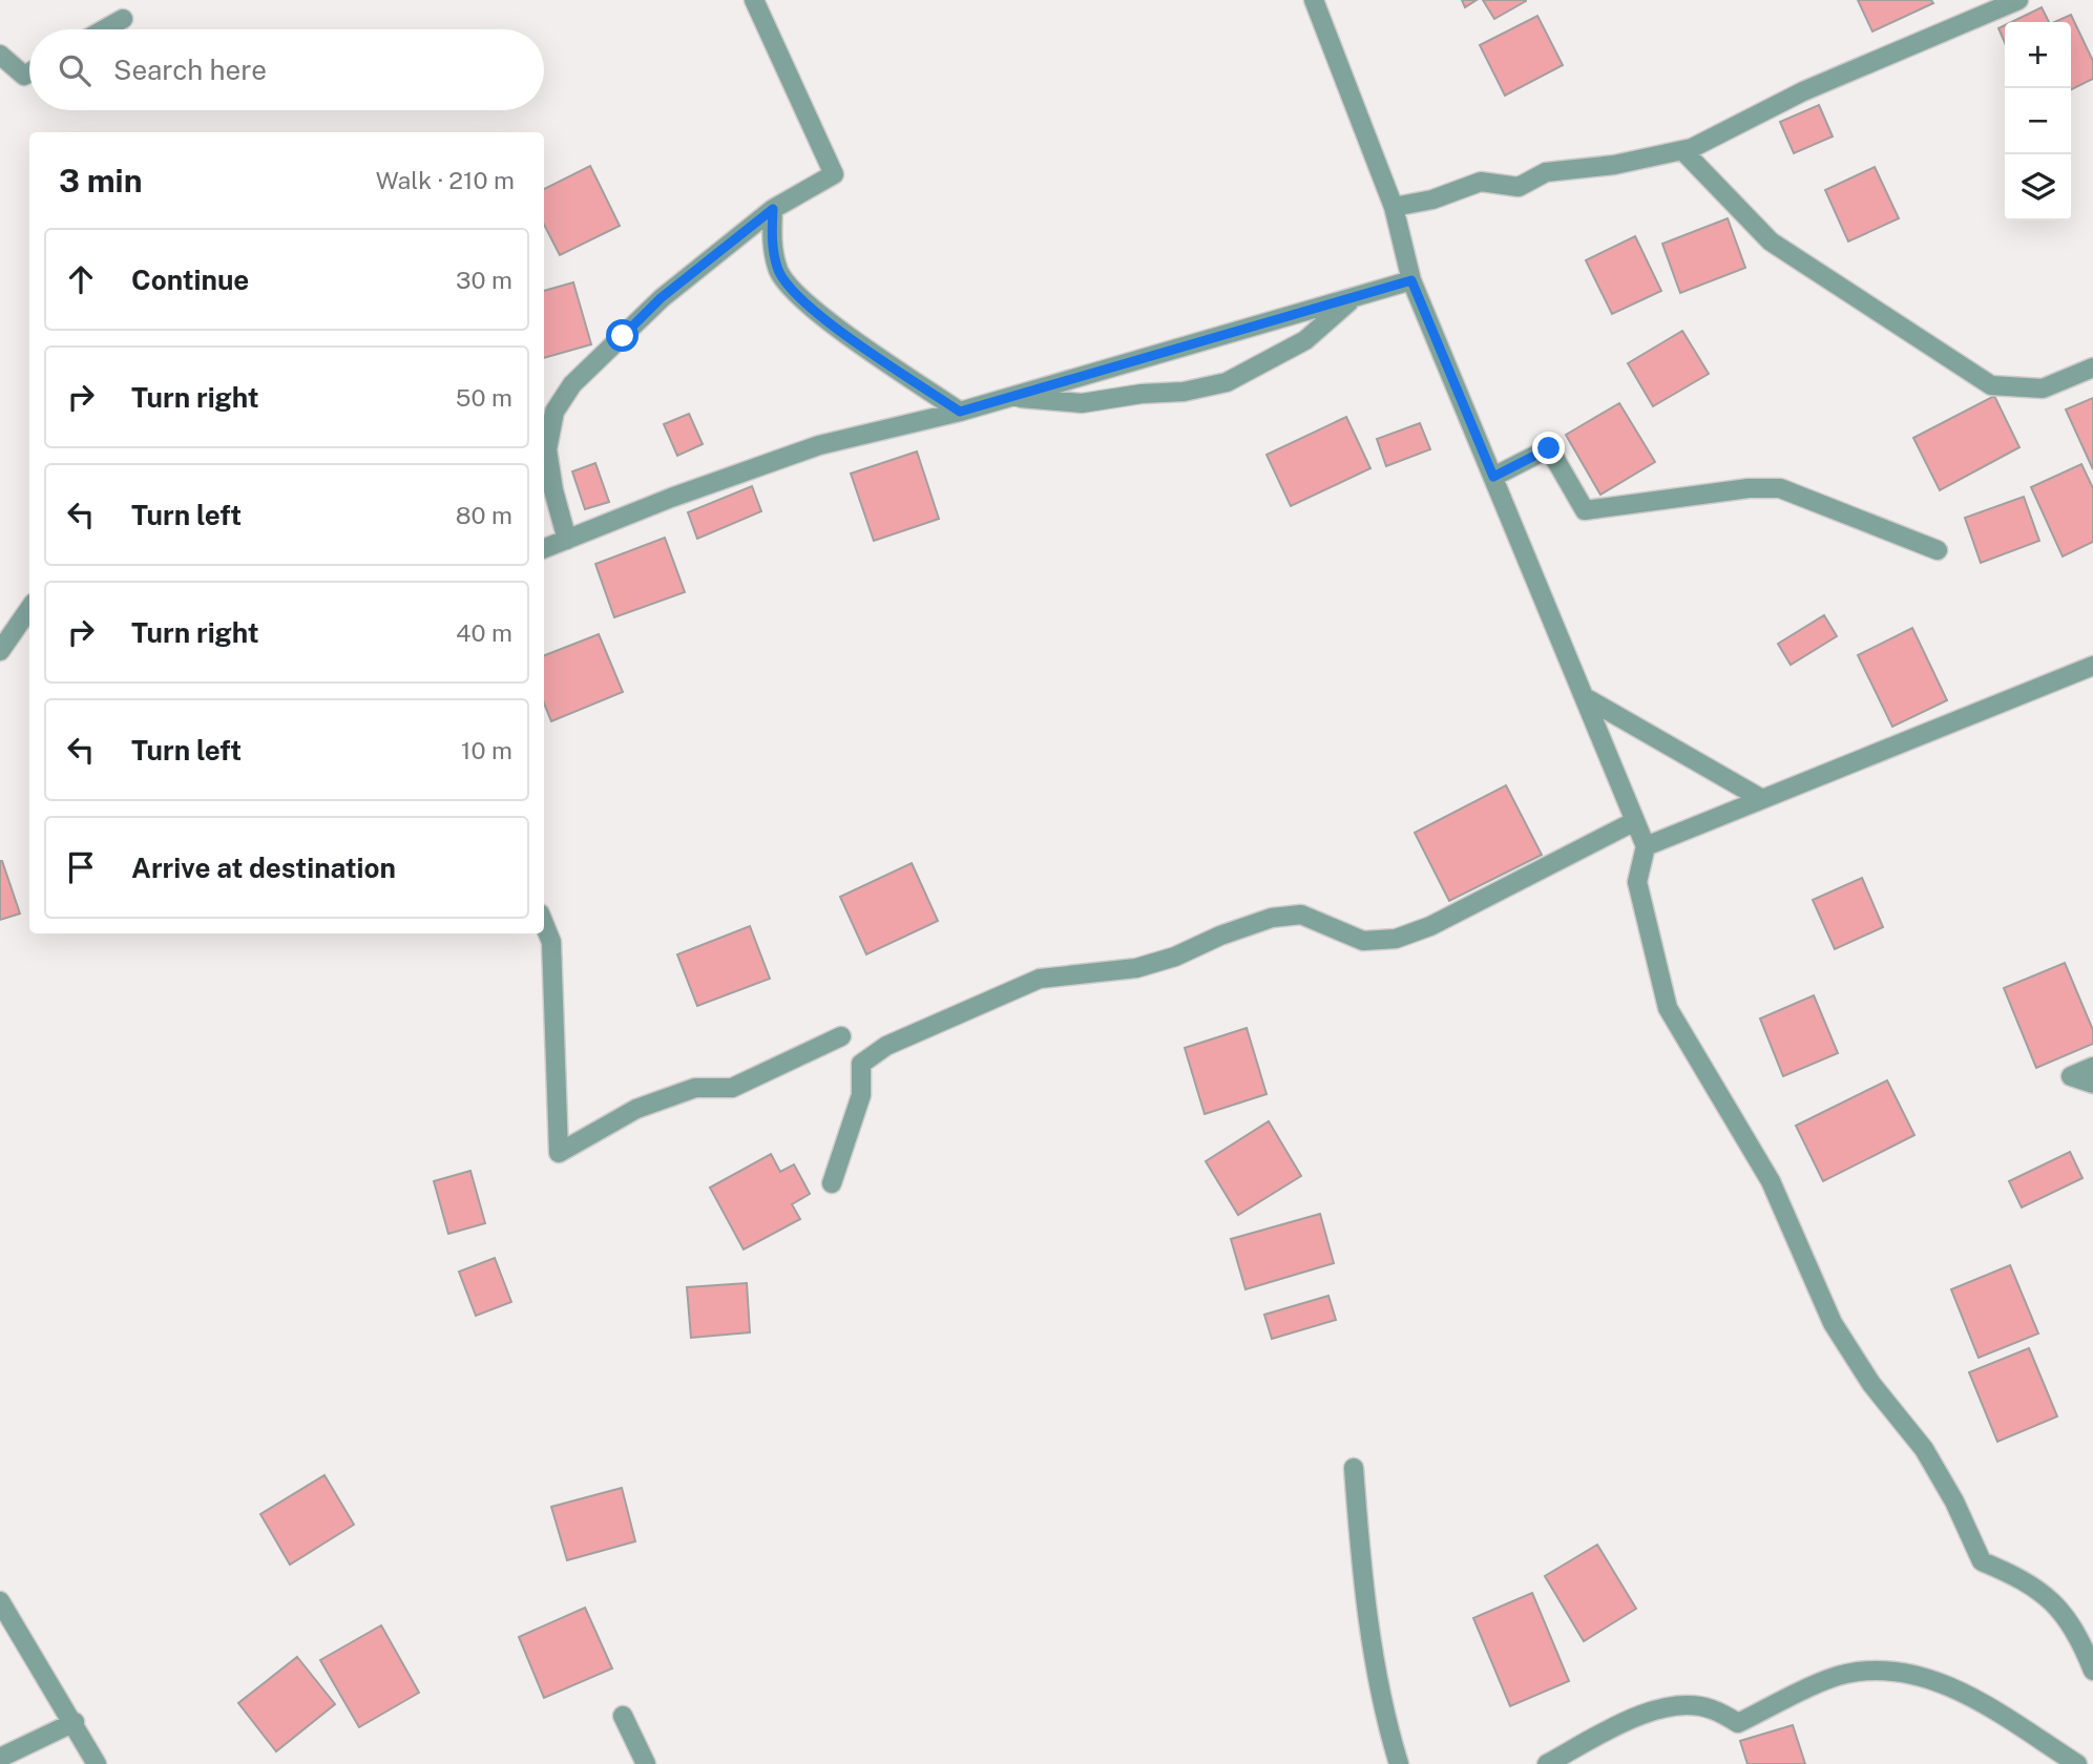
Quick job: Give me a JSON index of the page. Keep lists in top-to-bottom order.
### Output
{
  "page": {
    "map_buttons": ["+", "−"],
    "search": "Search here",
    "heading": ["3 min", "Walk · 210 m"],
    "list": [
      ["Continue", "30 m"],
      ["Turn right", "50 m"],
      ["Turn left", "80 m"],
      ["Turn right", "40 m"],
      ["Turn left", "10 m"],
      "Arrive at destination"
    ]
  }
}
